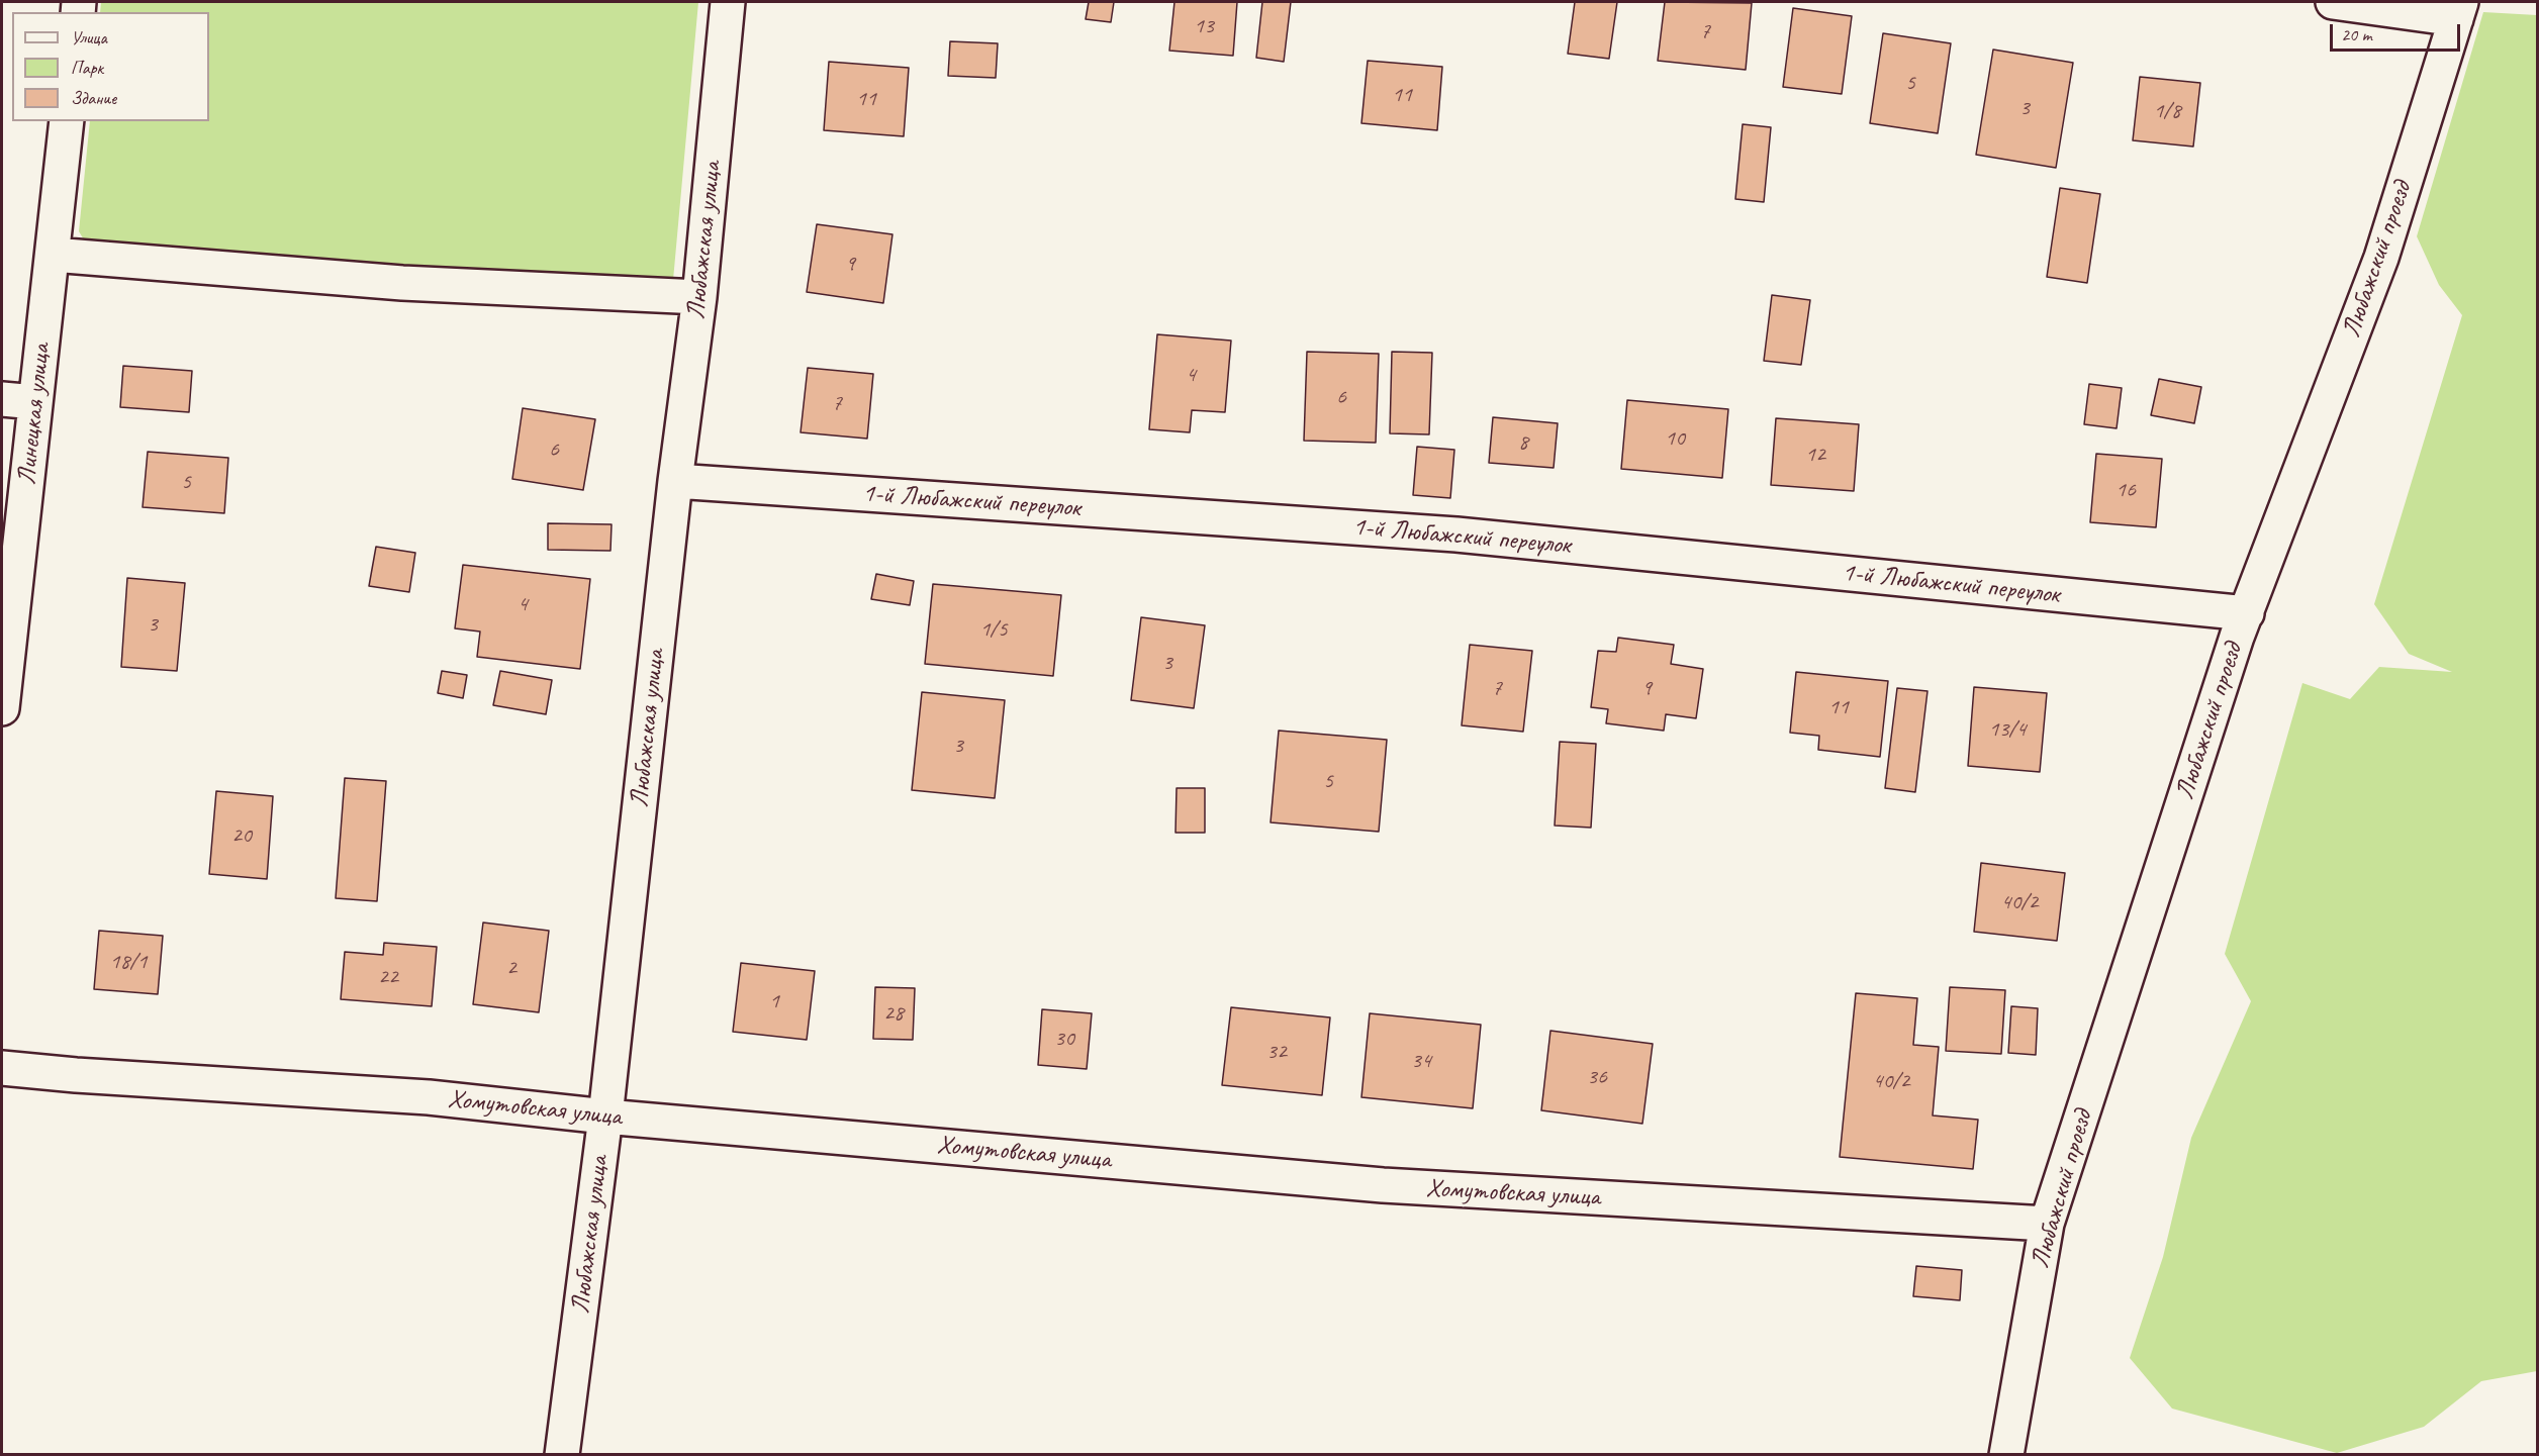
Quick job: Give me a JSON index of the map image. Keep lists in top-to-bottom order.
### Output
{
  "streets": {
    "street": [
      "Любажская улица",
      "Любажский проезд",
      "Линецкая улица",
      "1-й Любажский переулок",
      "Хомутовская улица"
    ]
  },
  "crossings": [
    ["Любажская улица", "1-й Любажский переулок"],
    ["Любажская улица", "Хомутовская улица"],
    ["Любажский проезд", "1-й Любажский переулок"],
    ["Любажский проезд", "Хомутовская улица"]
  ],
  "house_numbers": [
    "13",
    "7",
    "5",
    "11",
    "11",
    "3",
    "1/8",
    "9",
    "4",
    "6",
    "7",
    "10",
    "8",
    "6",
    "12",
    "5",
    "16",
    "4",
    "3",
    "1/5",
    "3",
    "7",
    "9",
    "11",
    "13/4",
    "3",
    "5",
    "20",
    "40/2",
    "18/1",
    "2",
    "22",
    "1",
    "28",
    "30",
    "32",
    "34",
    "36",
    "40/2"
  ],
  "legend": ["Улица", "Парк", "Здание"],
  "scale_bar": "20 m"
}
